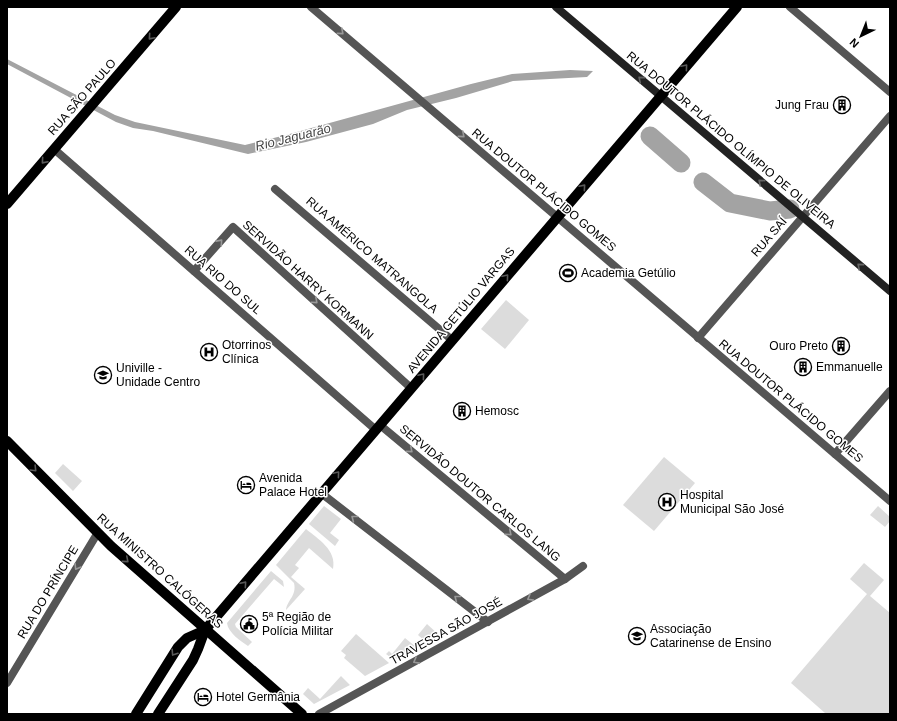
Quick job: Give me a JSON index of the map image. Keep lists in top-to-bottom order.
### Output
{
  "streets": {
    "main road": [
      "RUA SÃO PAULO",
      "RUA DOUTOR PLÁCIDO OLÍMPIO DE OLIVEIRA",
      "AVENIDA GETÚLIO VARGAS",
      "RUA MINISTRO CALÓGERAS"
    ],
    "street": [
      "RUA DOUTOR PLÁCIDO GOMES",
      "RUA SAÍ",
      "RUA AMÉRICO MATRANGOLA",
      "RUA RIO DO SUL",
      "SERVIDÃO HARRY KORMANN",
      "SERVIDÃO DOUTOR CARLOS LANG",
      "RUA DO PRÍNCIPE",
      "TRAVESSA SÃO JOSÉ"
    ]
  },
  "crossings": [
    ["RUA SÃO PAULO", "RUA RIO DO SUL"],
    ["RUA DOUTOR PLÁCIDO OLÍMPIO DE OLIVEIRA", "RUA SAÍ"],
    ["RUA DOUTOR PLÁCIDO OLÍMPIO DE OLIVEIRA", "AVENIDA GETÚLIO VARGAS"],
    ["RUA DOUTOR PLÁCIDO GOMES", "RUA SAÍ"],
    ["RUA DOUTOR PLÁCIDO GOMES", "AVENIDA GETÚLIO VARGAS"],
    ["RUA AMÉRICO MATRANGOLA", "AVENIDA GETÚLIO VARGAS"],
    ["RUA RIO DO SUL", "SERVIDÃO HARRY KORMANN"],
    ["RUA RIO DO SUL", "AVENIDA GETÚLIO VARGAS"],
    ["RUA RIO DO SUL", "SERVIDÃO DOUTOR CARLOS LANG"],
    ["SERVIDÃO HARRY KORMANN", "AVENIDA GETÚLIO VARGAS"],
    ["AVENIDA GETÚLIO VARGAS", "SERVIDÃO DOUTOR CARLOS LANG"],
    ["AVENIDA GETÚLIO VARGAS", "RUA MINISTRO CALÓGERAS"],
    ["SERVIDÃO DOUTOR CARLOS LANG", "TRAVESSA SÃO JOSÉ"],
    ["RUA MINISTRO CALÓGERAS", "RUA DO PRÍNCIPE"]
  ],
  "one_way": [
    "RUA SÃO PAULO",
    "RUA DOUTOR PLÁCIDO OLÍMPIO DE OLIVEIRA",
    "RUA DOUTOR PLÁCIDO GOMES",
    "SERVIDÃO HARRY KORMANN",
    "AVENIDA GETÚLIO VARGAS",
    "SERVIDÃO DOUTOR CARLOS LANG",
    "RUA MINISTRO CALÓGERAS",
    "RUA DO PRÍNCIPE",
    "TRAVESSA SÃO JOSÉ"
  ],
  "water": ["Rio Jaguarão"],
  "places": {
    "building": [
      "Jung Frau",
      "Ouro Preto",
      "Emmanuelle",
      "Hemosc"
    ],
    "sports": ["Academia Getúlio"],
    "hospital": ["Otorrinos Clínica", "Hospital Municipal São José"],
    "school or university": ["Univille - Unidade Centro", "Associação Catarinense de Ensino"],
    "hotel": ["Avenida Palace Hotel", "Hotel Germânia"],
    "public building": ["5ª Região de Polícia Militar"]
  },
  "north": "bottom left"
}
